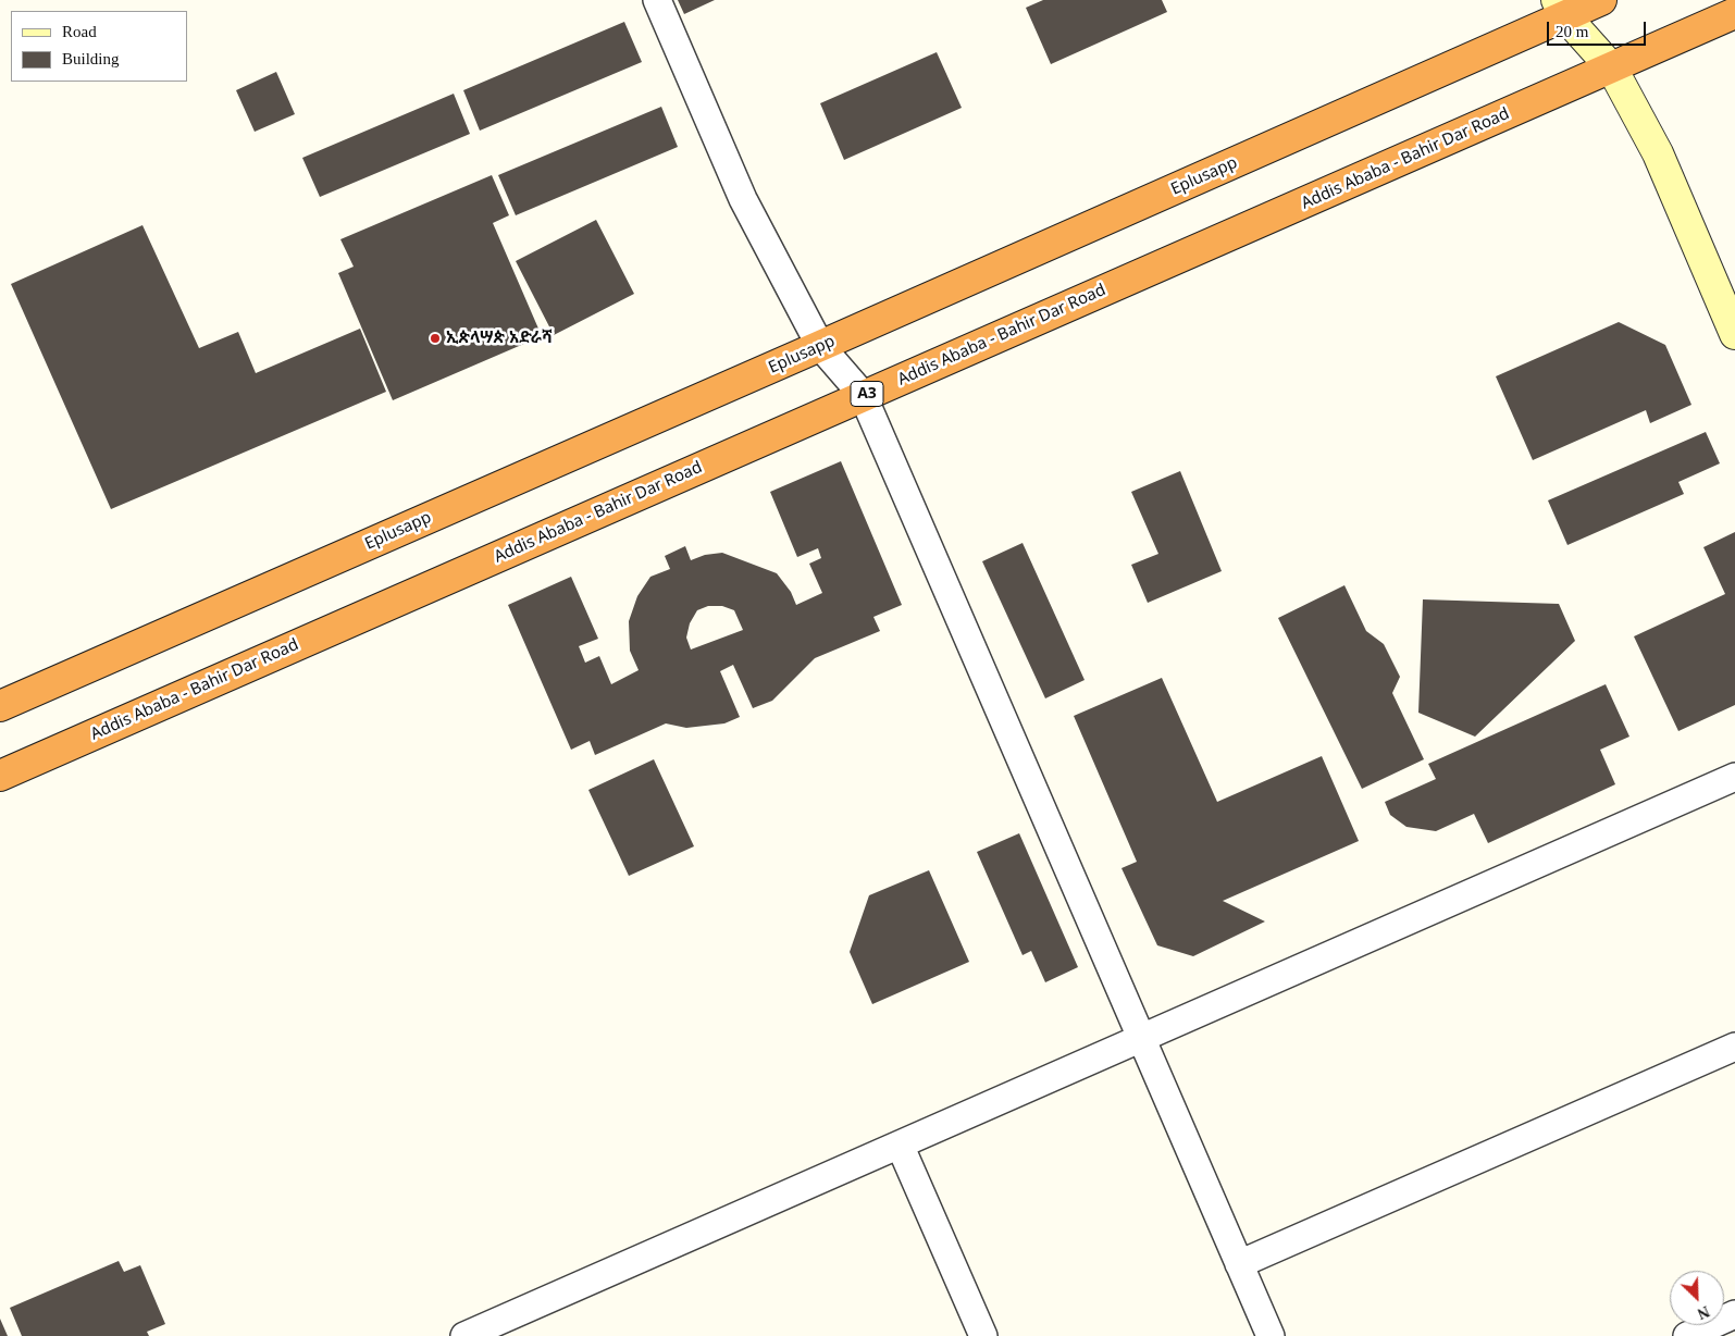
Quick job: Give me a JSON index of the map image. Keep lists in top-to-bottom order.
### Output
{
  "streets": {
    "highway": ["Addis Ababa - Bahir Dar Road", "Eplusapp", "A3"]
  },
  "places": ["ኢጵላሣጵ አድራሻ"],
  "legend": ["Road", "Building"],
  "scale_bar": "20 m",
  "north": "bottom right"
}
